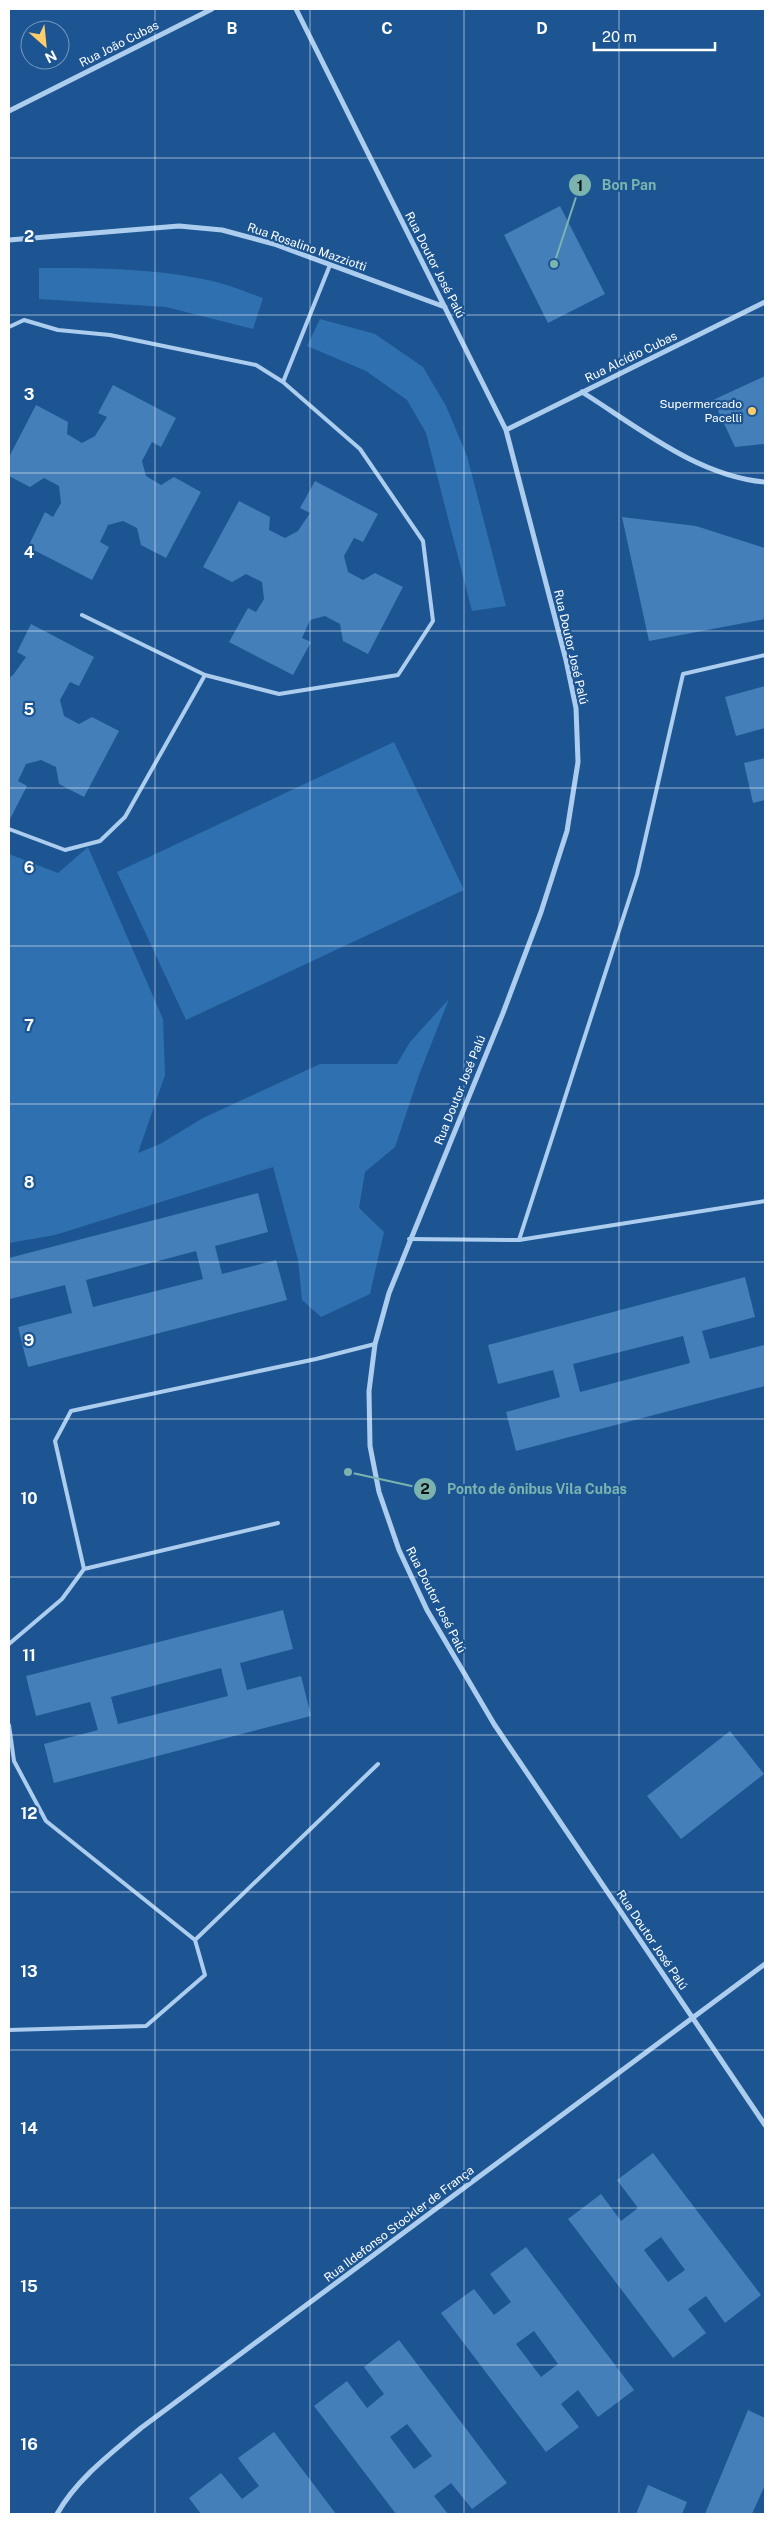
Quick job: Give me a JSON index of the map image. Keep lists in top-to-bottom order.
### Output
{
  "streets": {
    "street": [
      "Rua João Cubas",
      "Rua Rosalino Mazziotti",
      "Rua Doutor José Palú",
      "Rua Alcídio Cubas",
      "Rua Ildefonso Stockler de França"
    ]
  },
  "crossings": [
    ["Rua Rosalino Mazziotti", "Rua Doutor José Palú"],
    ["Rua Doutor José Palú", "Rua Alcídio Cubas"],
    ["Rua Doutor José Palú", "Rua Ildefonso Stockler de França"]
  ],
  "places": ["Bon Pan", "Supermercado Pacelli", "Ponto de ônibus Vila Cubas"],
  "scale_bar": "20 m",
  "north": "bottom right",
  "grid": {
    "columns": ["B", "C", "D"],
    "rows": [
      "2",
      "3",
      "4",
      "5",
      "6",
      "7",
      "8",
      "9",
      "10",
      "11",
      "12",
      "13",
      "14",
      "15",
      "16"
    ]
  }
}
